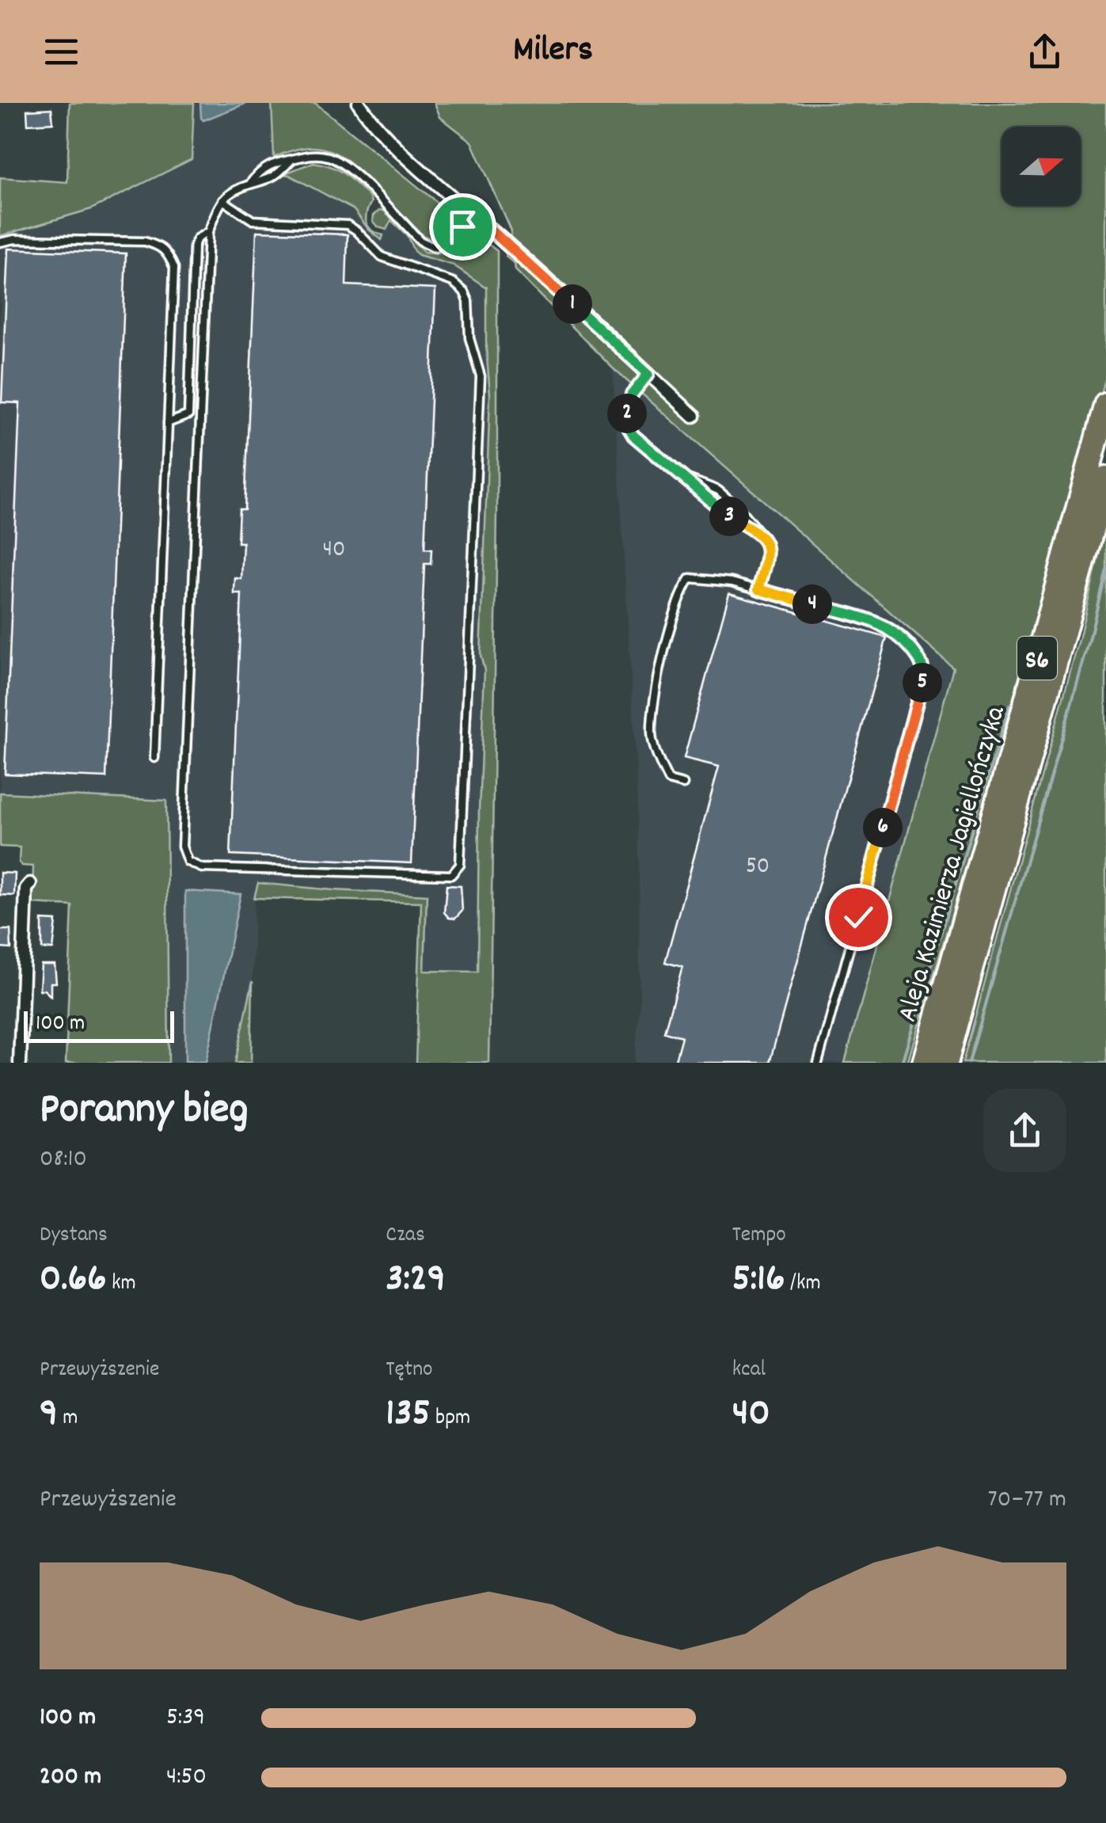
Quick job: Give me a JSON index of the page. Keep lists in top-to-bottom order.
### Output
{
  "streets": {
    "highway": ["S6", "Aleja Kazimierza Jagiellończyka"]
  },
  "house_numbers": ["40", "50"],
  "scale_bar": "100 m",
  "north": "right",
  "page": {
    "header": "Milers",
    "pins": [
      "1",
      "2",
      "3",
      "4",
      "5",
      "6"
    ],
    "scale": "100 m",
    "heading": ["Poranny bieg", "08:10"],
    "stats": [
      ["Dystans", "0.66 km"],
      ["Czas", "3:29"],
      ["Tempo", "5:16 /km"],
      ["Przewyższenie", "9 m"],
      ["Tętno", "135 bpm"],
      ["kcal", "40"]
    ],
    "chart": ["Przewyższenie", "70–77 m"],
    "list": [
      {
        "name": "100 m",
        "note": "5:39"
      },
      {
        "name": "200 m",
        "note": "4:50"
      }
    ]
  }
}
